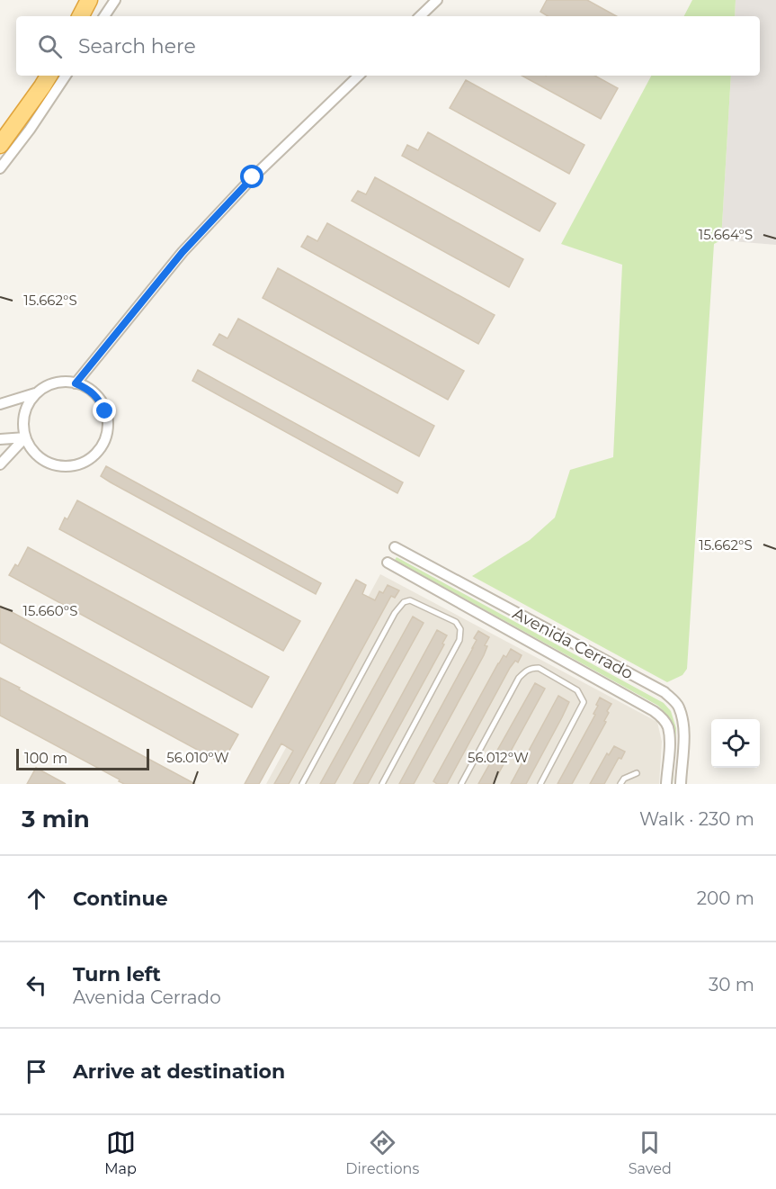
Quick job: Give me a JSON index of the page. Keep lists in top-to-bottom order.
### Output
{
  "streets": {
    "street": ["Avenida Cerrado"]
  },
  "scale_bar": "100 m",
  "page": {
    "search": "Search here",
    "scale": "100 m",
    "heading": ["3 min", "Walk · 230 m"],
    "list": [
      ["Continue", "200 m"],
      ["Turn left", "Avenida Cerrado", "30 m"],
      "Arrive at destination"
    ],
    "nav": ["Map", "Directions", "Saved"]
  },
  "coordinates": [
    "15.664°S",
    "15.662°S",
    "15.660°S",
    "56.012°W",
    "56.010°W"
  ]
}
